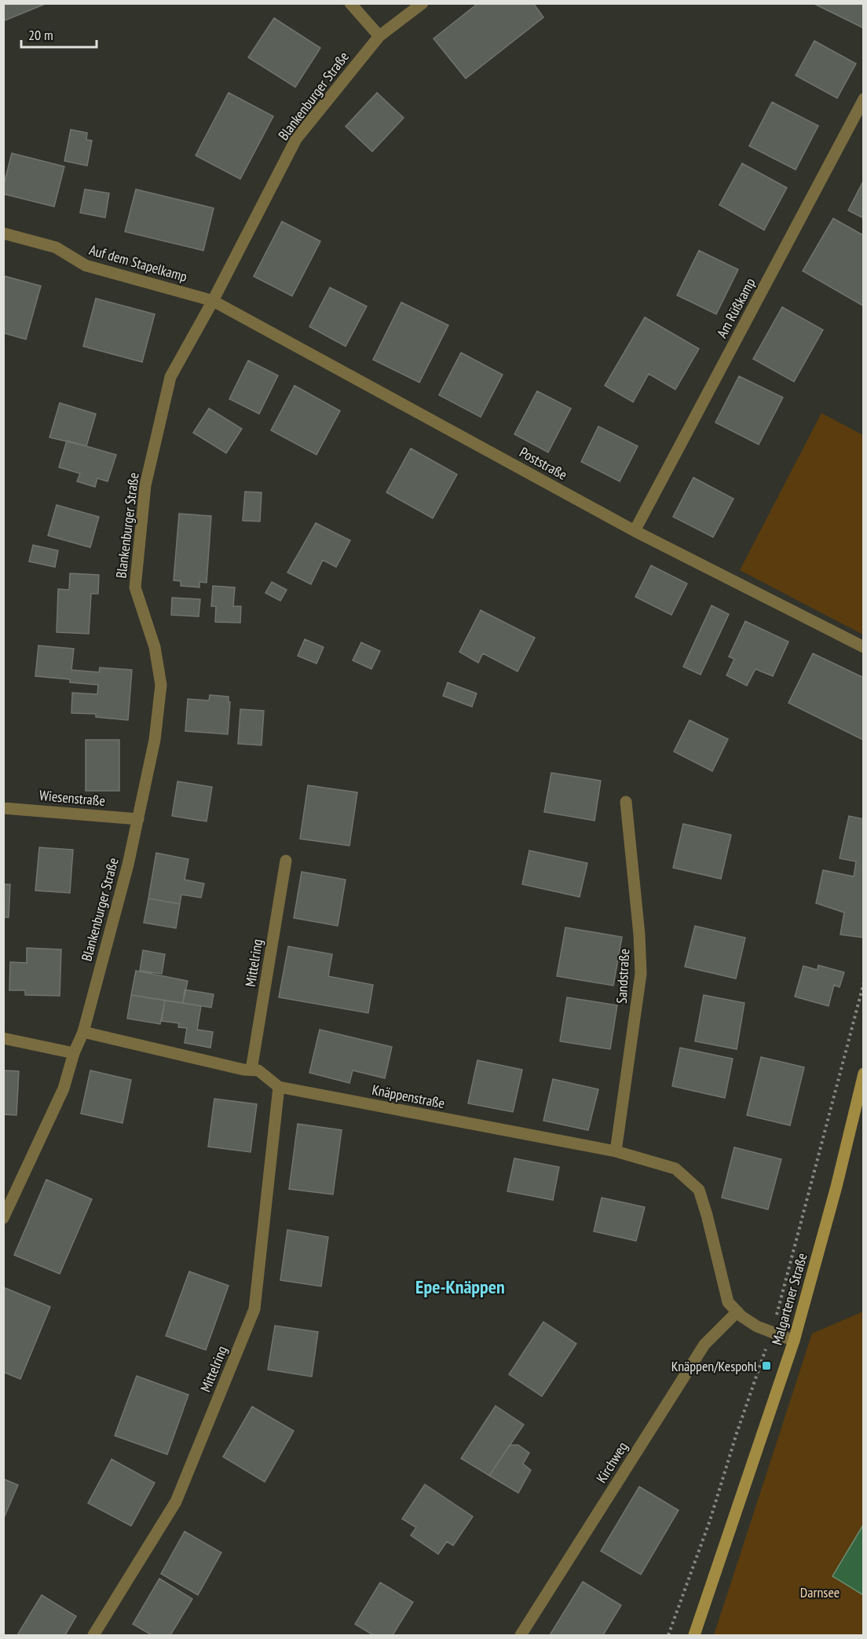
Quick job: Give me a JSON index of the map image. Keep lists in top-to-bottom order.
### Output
{
  "streets": {
    "street": [
      "Blankenburger Straße",
      "Auf dem Stapelkamp",
      "Am Rüßkamp",
      "Poststraße",
      "Wiesenstraße",
      "Mittelring",
      "Sandstraße",
      "Knäppenstraße",
      "Malgartener Straße",
      "Kirchweg"
    ]
  },
  "crossings": [
    ["Blankenburger Straße", "Auf dem Stapelkamp"],
    ["Blankenburger Straße", "Poststraße"],
    ["Blankenburger Straße", "Wiesenstraße"],
    ["Blankenburger Straße", "Knäppenstraße"],
    ["Auf dem Stapelkamp", "Poststraße"],
    ["Am Rüßkamp", "Poststraße"],
    ["Mittelring", "Knäppenstraße"],
    ["Sandstraße", "Knäppenstraße"],
    ["Knäppenstraße", "Kirchweg"]
  ],
  "districts": ["Epe-Knäppen"],
  "parks": ["Darnsee"],
  "places": {
    "transit": ["Knäppen/Kespohl"]
  },
  "scale_bar": "20 m"
}
